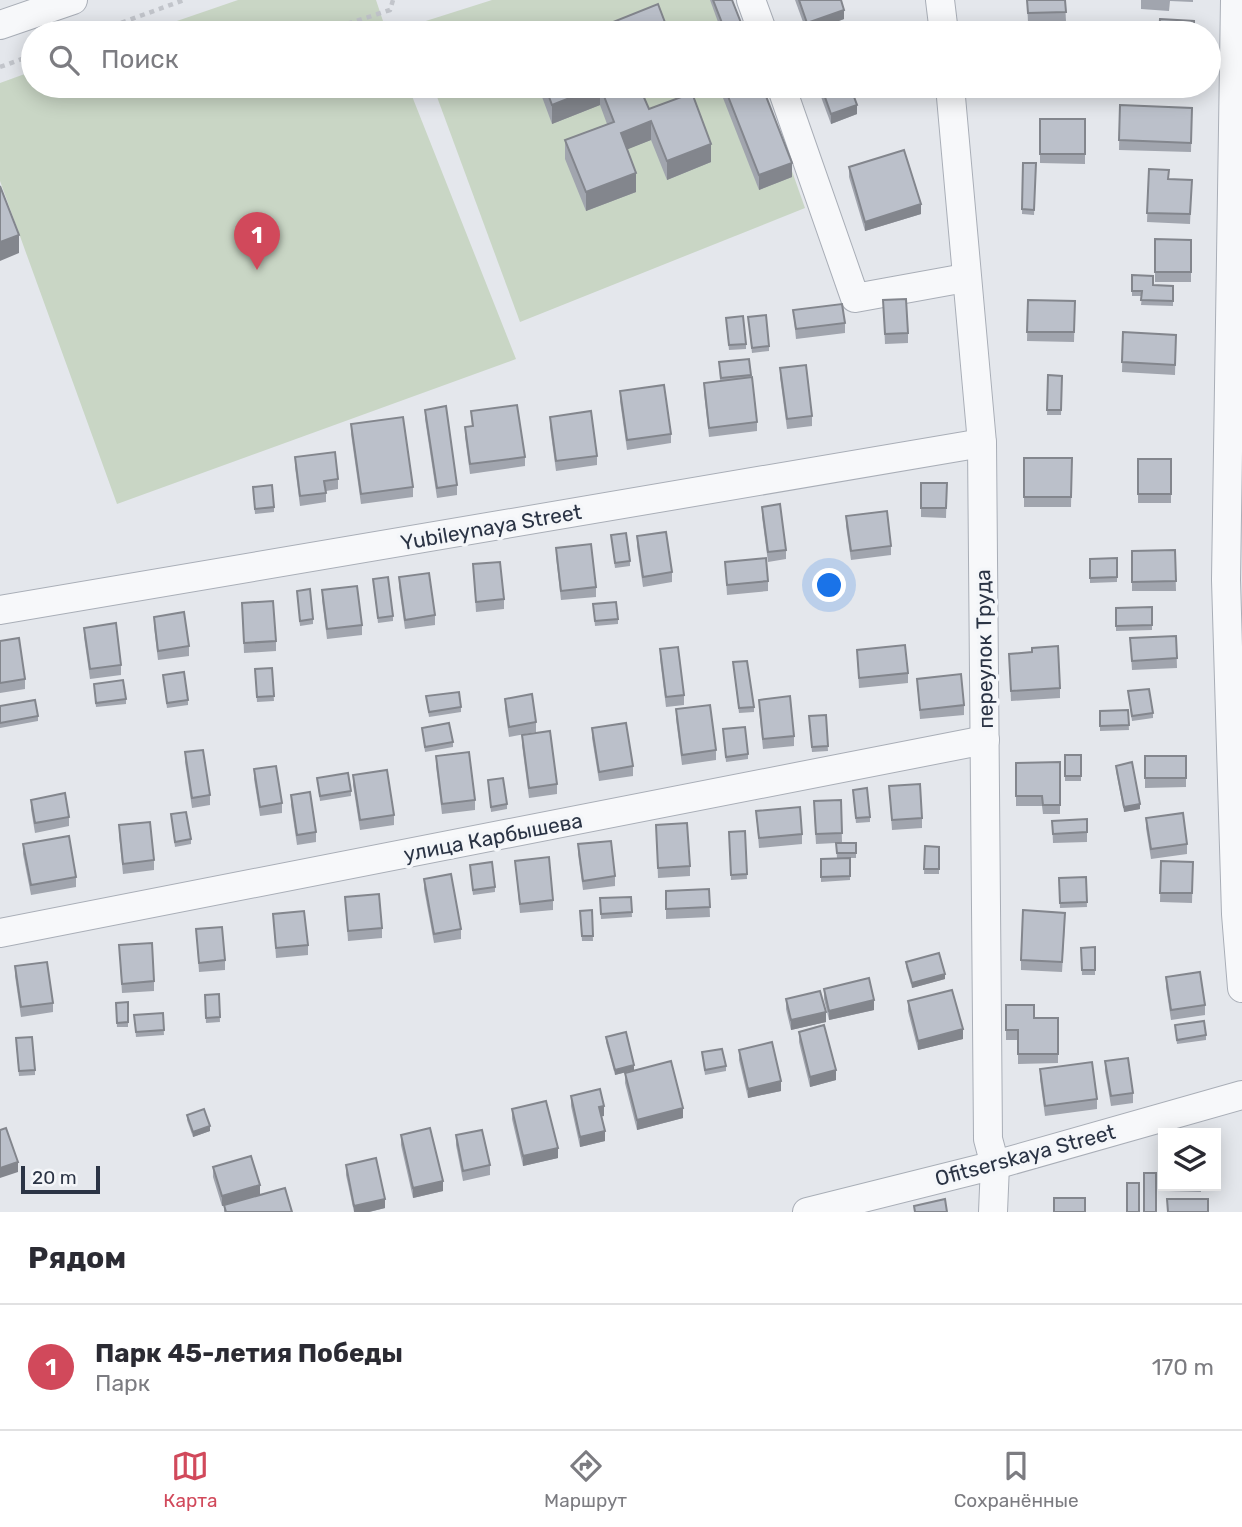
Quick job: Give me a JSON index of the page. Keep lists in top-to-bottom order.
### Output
{
  "streets": {
    "street": [
      "Yubileynaya Street",
      "переулок Труда",
      "улица Карбышева",
      "Ofitserskaya Street"
    ]
  },
  "crossings": [
    ["Yubileynaya Street", "переулок Труда"],
    ["переулок Труда", "улица Карбышева"],
    ["переулок Труда", "Ofitserskaya Street"]
  ],
  "scale_bar": "20 m",
  "page": {
    "search": "Поиск",
    "pins": "1",
    "scale": "20 m",
    "heading": "Рядом",
    "list": [
      {
        "mark": "1",
        "name": "Парк 45-летия Победы",
        "note": "Парк",
        "value": "170 m"
      }
    ],
    "nav": ["Карта", "Маршрут", "Сохранённые"]
  }
}
